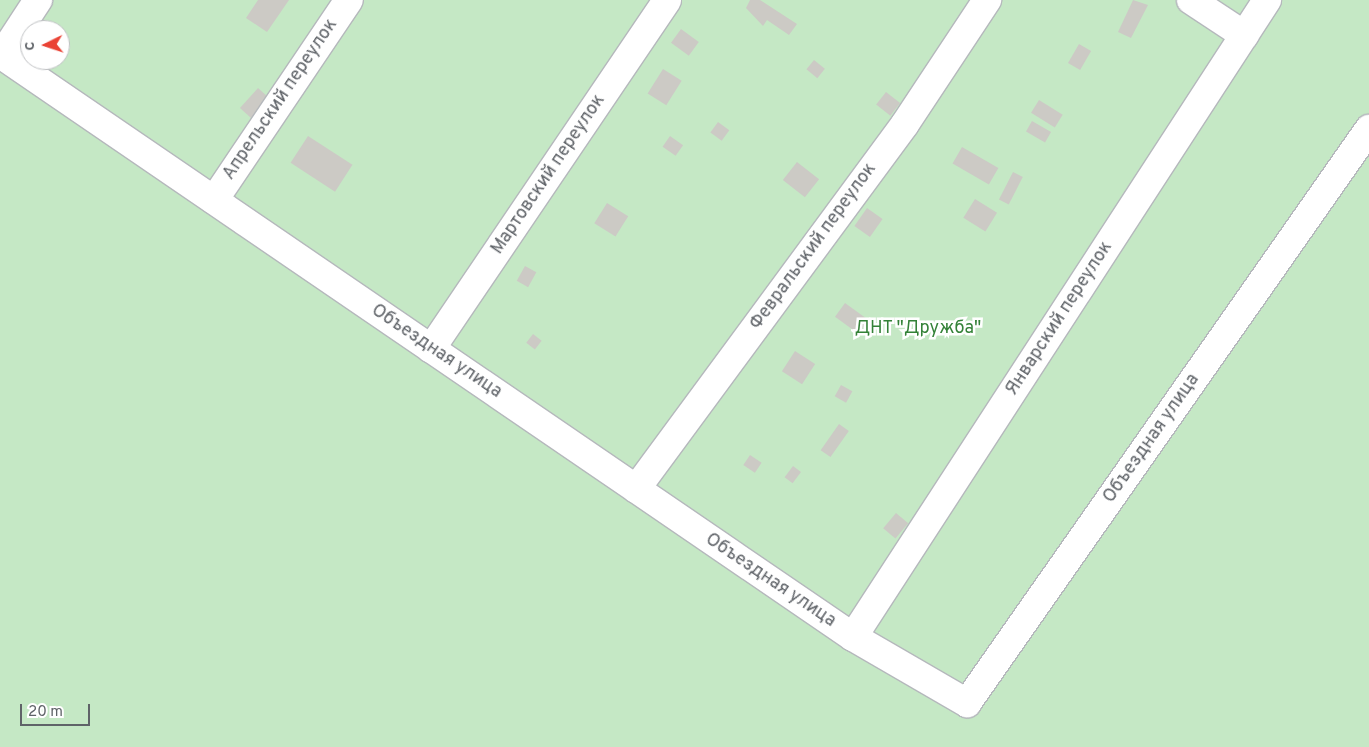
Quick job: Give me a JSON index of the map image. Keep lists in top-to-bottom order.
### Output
{
  "streets": {
    "street": [
      "Апрельский переулок",
      "Мартовский переулок",
      "Февральский переулок",
      "Январский переулок",
      "Объездная улица"
    ]
  },
  "crossings": [
    ["Апрельский переулок", "Объездная улица"],
    ["Мартовский переулок", "Объездная улица"],
    ["Февральский переулок", "Объездная улица"],
    ["Январский переулок", "Объездная улица"]
  ],
  "parks": ["ДНТ \"Дружба\""],
  "scale_bar": "20 m",
  "north": "left"
}
